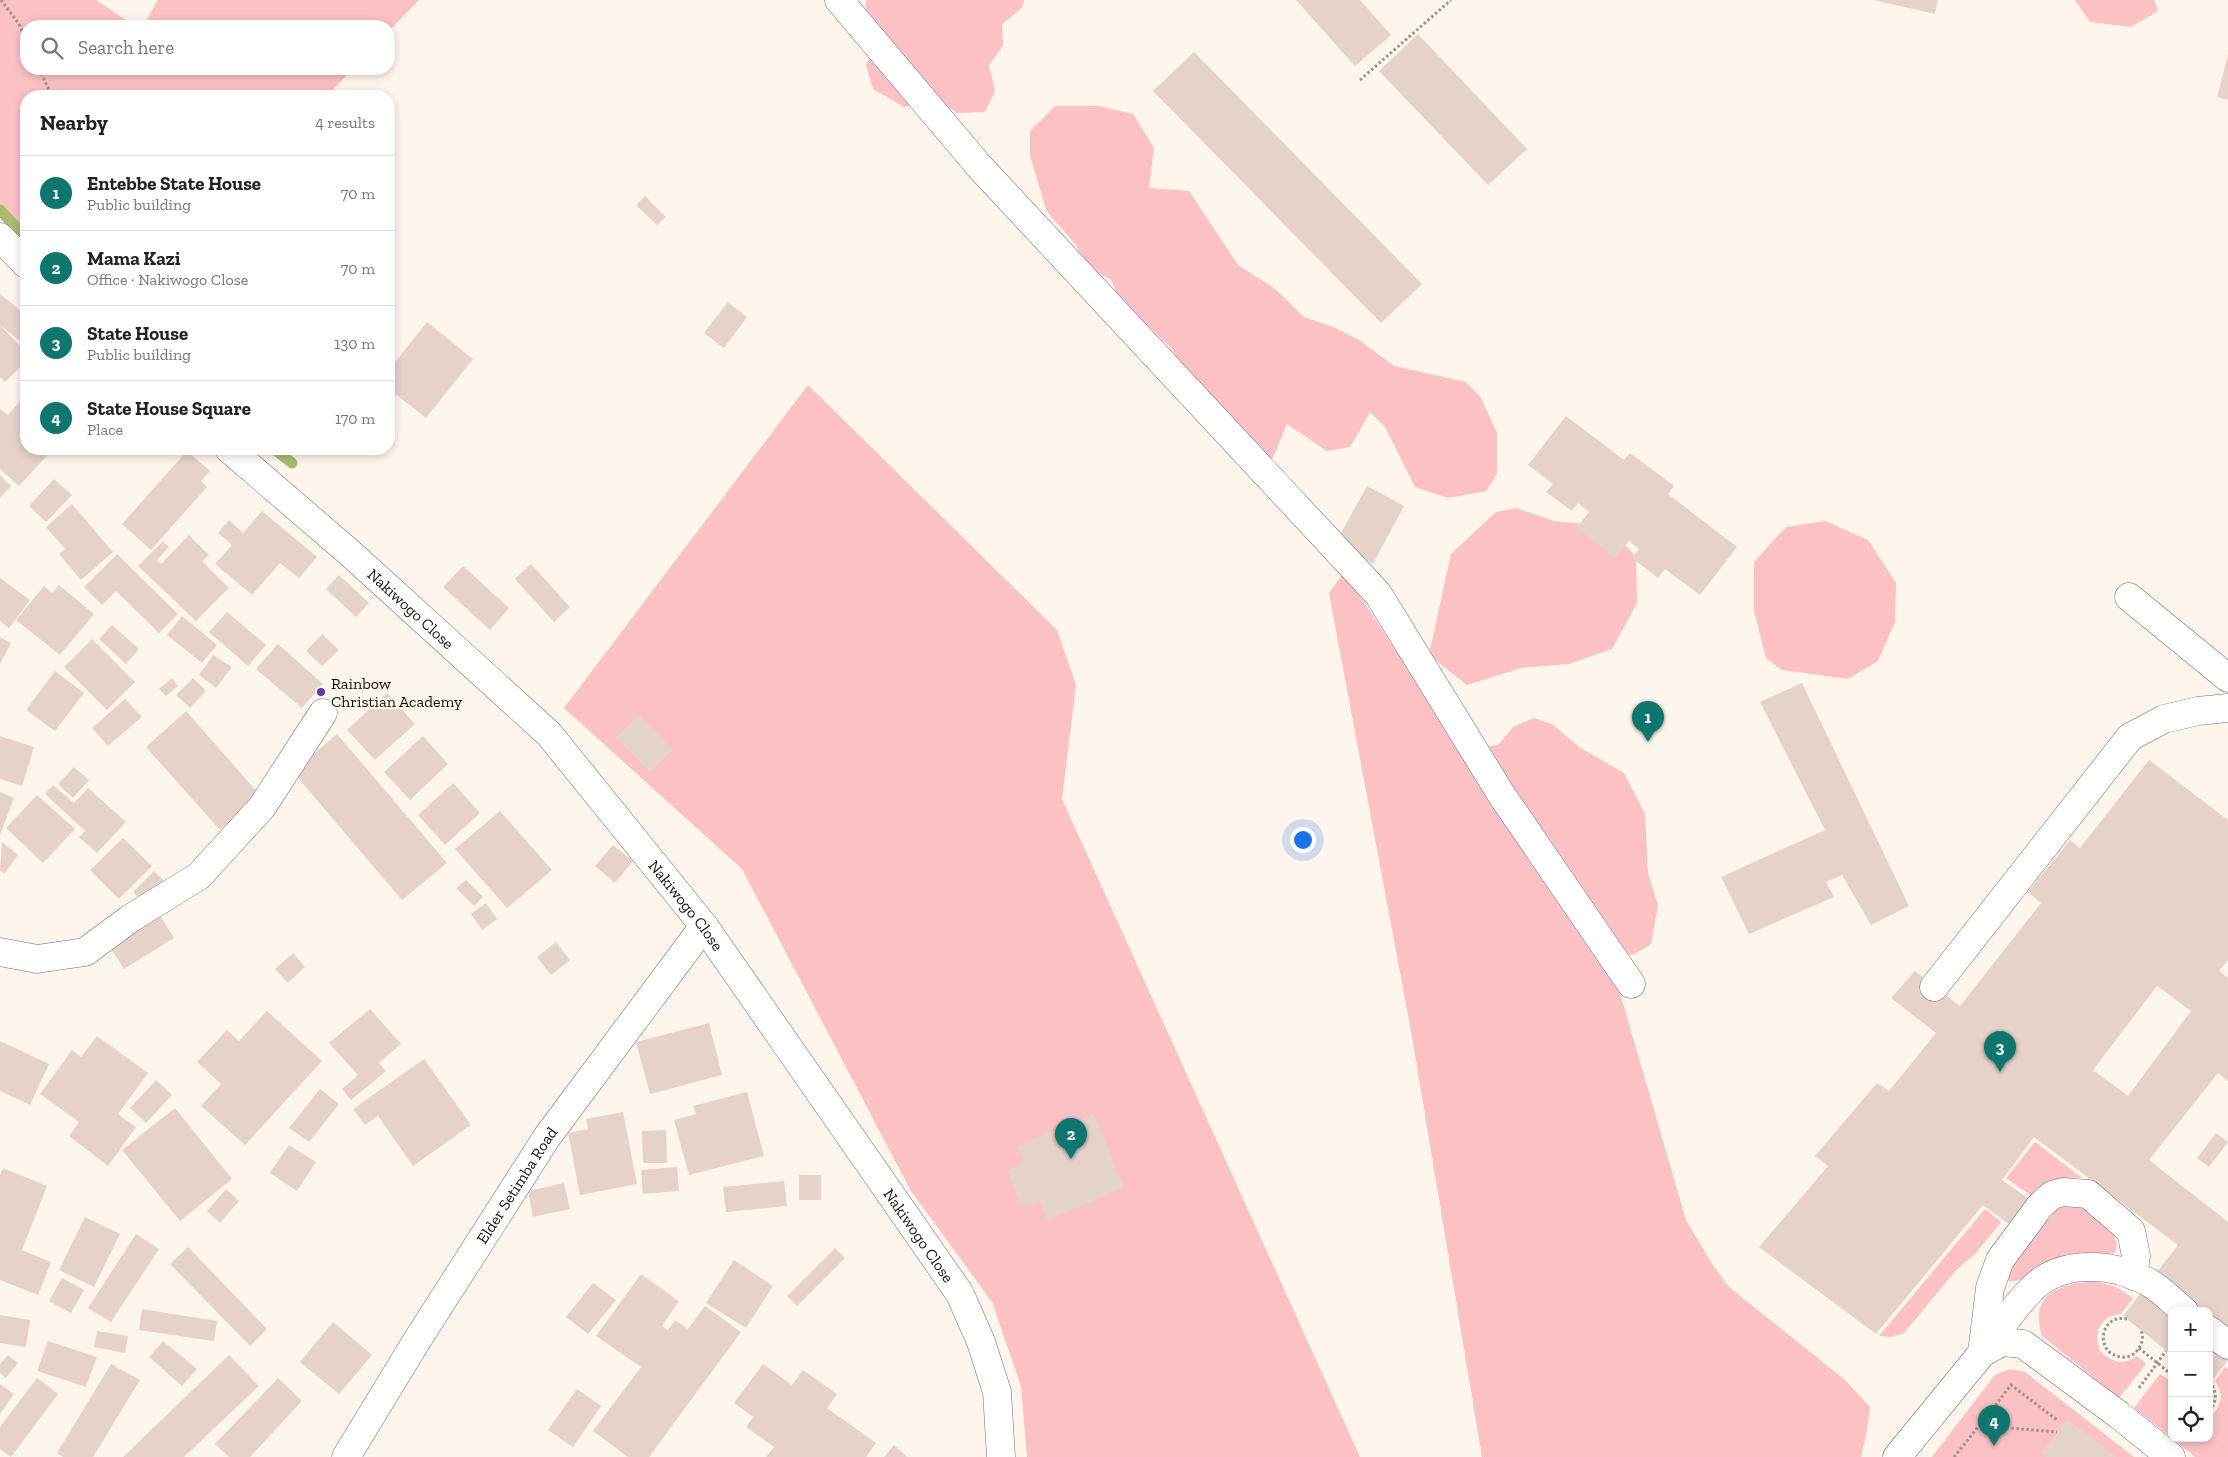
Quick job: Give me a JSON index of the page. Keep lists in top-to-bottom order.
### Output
{
  "streets": {
    "street": ["Nakiwogo Close", "Elder Setimba Road"]
  },
  "crossings": [
    ["Nakiwogo Close", "Elder Setimba Road"]
  ],
  "places": ["Rainbow Christian Academy"],
  "page": {
    "search": "Search here",
    "heading": ["Nearby", "4 results"],
    "list": [
      {
        "mark": "1",
        "name": "Entebbe State House",
        "note": "Public building",
        "value": "70 m"
      },
      {
        "mark": "2",
        "name": "Mama Kazi",
        "note": "Office · Nakiwogo Close",
        "value": "70 m"
      },
      {
        "mark": "3",
        "name": "State House",
        "note": "Public building",
        "value": "130 m"
      },
      {
        "mark": "4",
        "name": "State House Square",
        "note": "Place",
        "value": "170 m"
      }
    ],
    "pins": [
      "1",
      "3",
      "2",
      "4"
    ],
    "map_buttons": ["+", "−"]
  }
}
